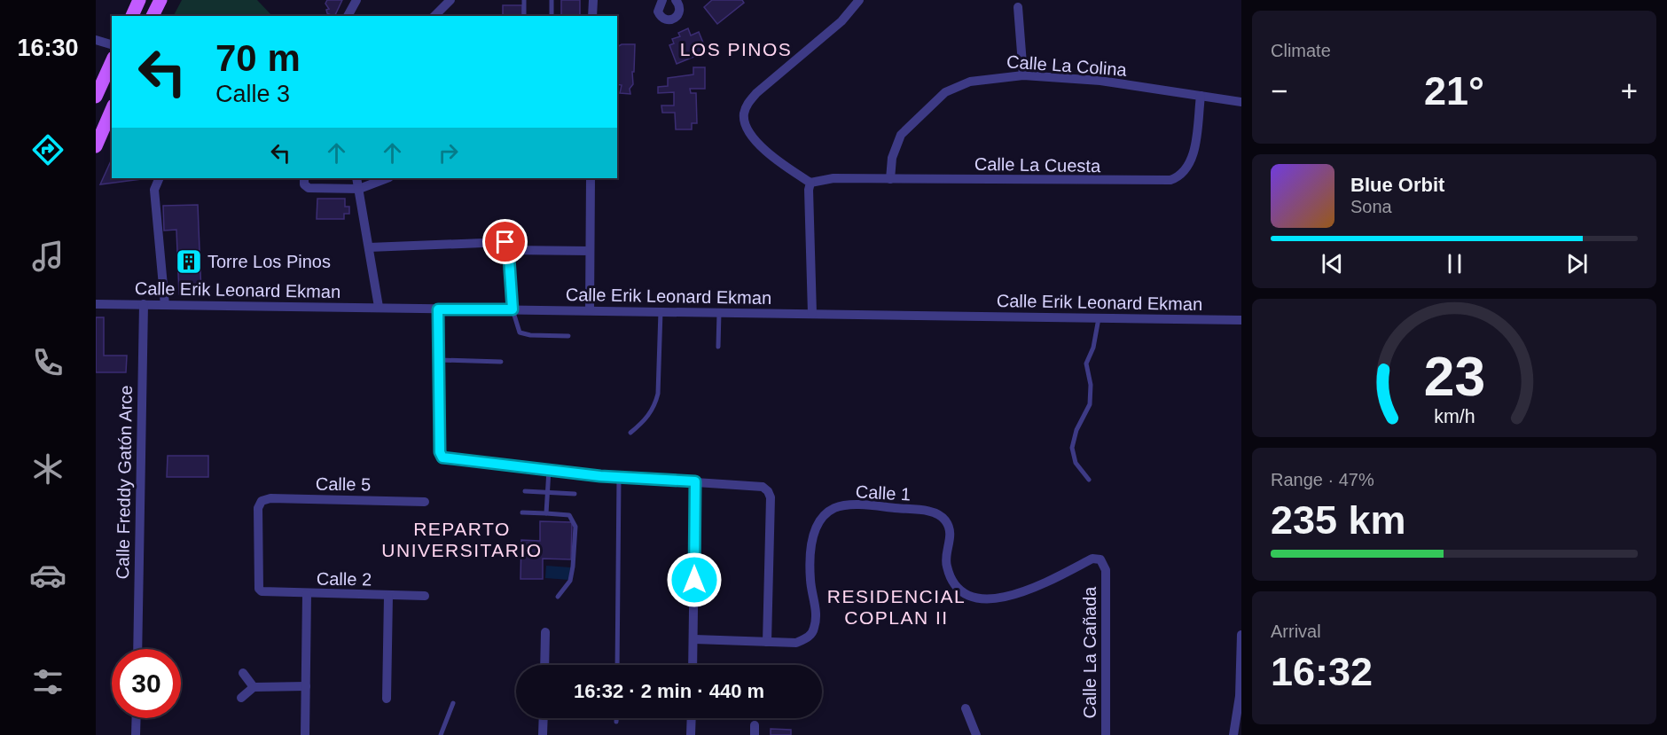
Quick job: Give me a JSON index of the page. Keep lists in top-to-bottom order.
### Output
{
  "streets": {
    "street": [
      "Calle La Colina",
      "Calle La Cuesta",
      "Calle Erik Leonard Ekman",
      "Calle Freddy Gatón Arce",
      "Calle 5",
      "Calle 1",
      "Calle 2",
      "Calle La Cañada"
    ]
  },
  "crossings": [
    ["Calle La Colina", "Calle La Cuesta"],
    ["Calle Erik Leonard Ekman", "Calle Freddy Gatón Arce"],
    ["Calle 5", "Calle 2"],
    ["Calle 1", "Calle La Cañada"]
  ],
  "districts": ["LOS PINOS", "REPARTO UNIVERSITARIO", "RESIDENCIAL COPLAN II"],
  "places": {
    "building": ["Torre Los Pinos"]
  },
  "page": {
    "tabs": "16:30",
    "tile": [
      "Climate",
      ["Range · 47%", "235 km"],
      ["Arrival", "16:32"]
    ],
    "turn": ["70 m", "Calle 3"],
    "heat": ["−", "21°", "+"],
    "song": ["Blue Orbit", "Sona"],
    "limit": "30",
    "trip": "16:32 · 2 min · 440 m",
    "gauge": ["23", "km/h"]
  }
}
